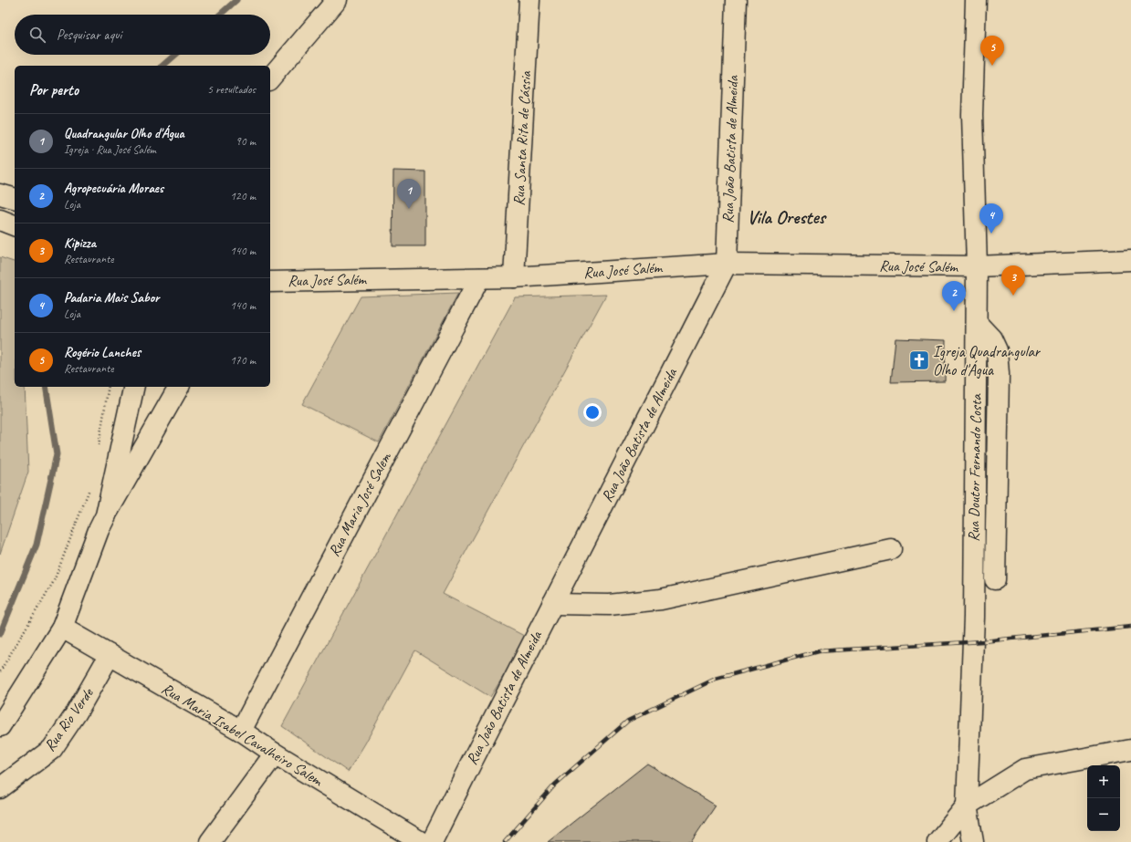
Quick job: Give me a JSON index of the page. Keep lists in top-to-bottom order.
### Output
{
  "streets": {
    "street": [
      "Rua Santa Rita de Cássia",
      "Rua João Batista de Almeida",
      "Rua José Salém",
      "Rua Doutor Fernando Costa",
      "Rua Maria José Salem",
      "Rua Rio Verde",
      "Rua Maria Isabel Cavalheiro Salem"
    ]
  },
  "crossings": [
    ["Rua Santa Rita de Cássia", "Rua José Salém"],
    ["Rua João Batista de Almeida", "Rua José Salém"],
    ["Rua José Salém", "Rua Doutor Fernando Costa"],
    ["Rua José Salém", "Rua Maria José Salem"],
    ["Rua Maria José Salem", "Rua Maria Isabel Cavalheiro Salem"],
    ["Rua Rio Verde", "Rua Maria Isabel Cavalheiro Salem"]
  ],
  "districts": ["Vila Orestes"],
  "places": {
    "church": ["Igreja Quadrangular Olho d'Água"]
  },
  "page": {
    "search": "Pesquisar aqui",
    "pins": [
      "5",
      "1",
      "4",
      "3",
      "2"
    ],
    "heading": ["Por perto", "5 resultados"],
    "list": [
      {
        "mark": "1",
        "name": "Quadrangular Olho d'Água",
        "note": "Igreja · Rua José Salém",
        "value": "90 m"
      },
      {
        "mark": "2",
        "name": "Agropecuária Moraes",
        "note": "Loja",
        "value": "120 m"
      },
      {
        "mark": "3",
        "name": "Kipizza",
        "note": "Restaurante",
        "value": "140 m"
      },
      {
        "mark": "4",
        "name": "Padaria Mais Sabor",
        "note": "Loja",
        "value": "140 m"
      },
      {
        "mark": "5",
        "name": "Rogério Lanches",
        "note": "Restaurante",
        "value": "170 m"
      }
    ],
    "map_buttons": ["+", "−"]
  }
}
